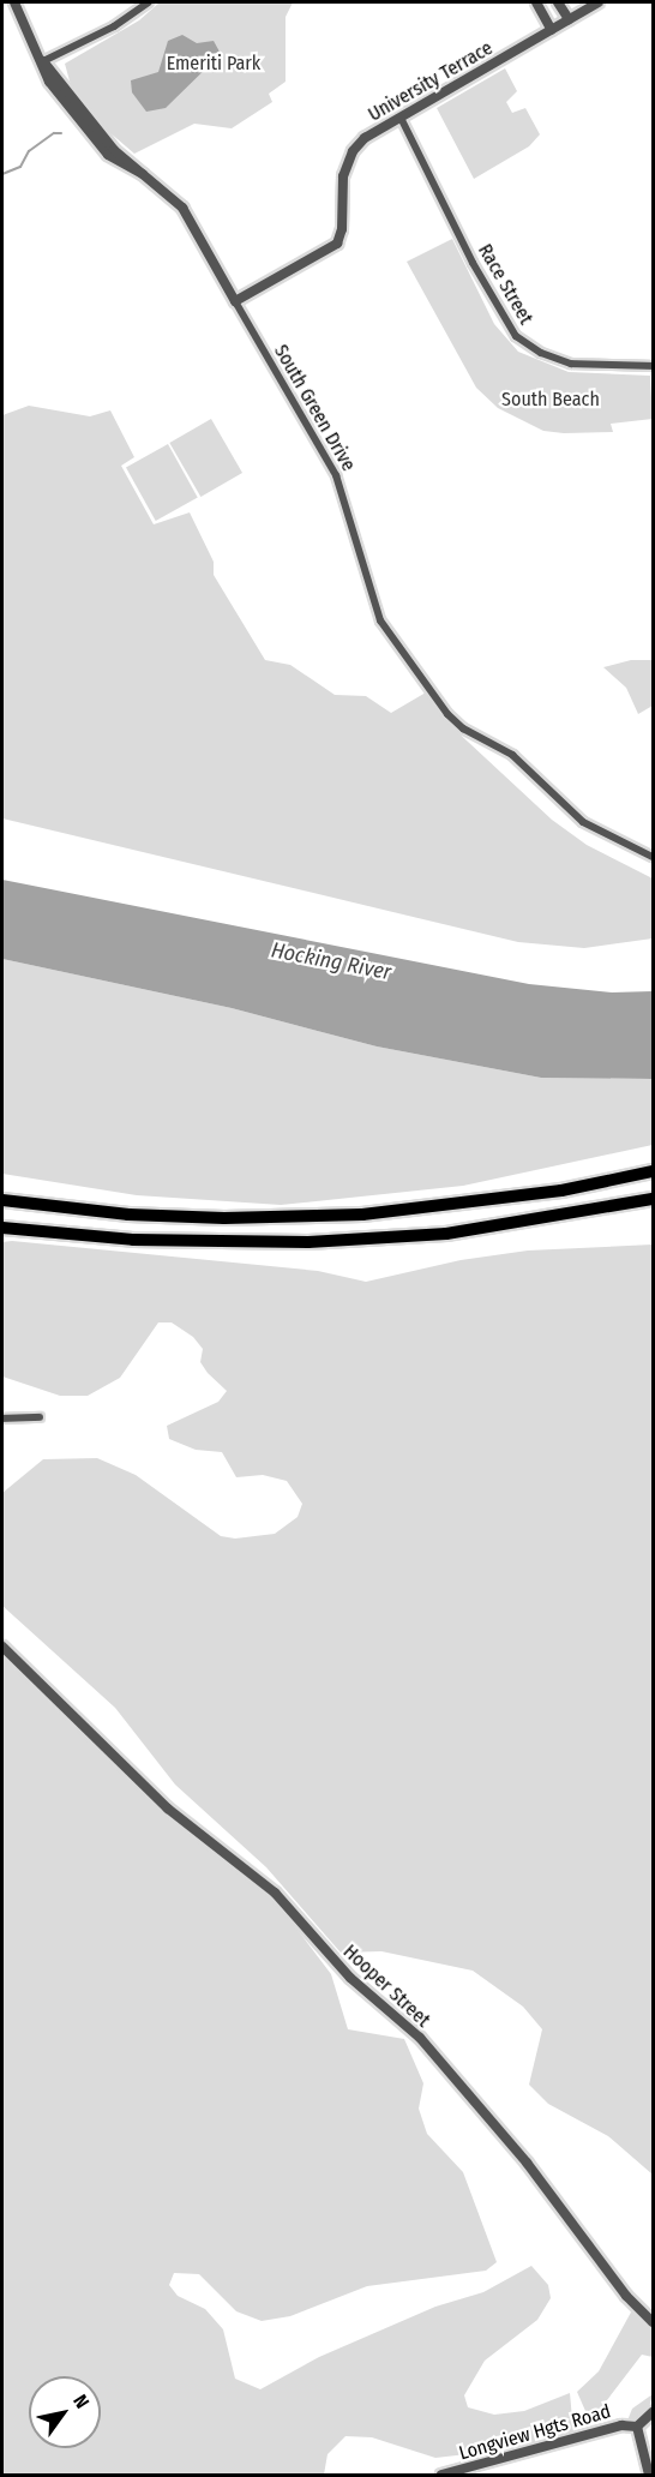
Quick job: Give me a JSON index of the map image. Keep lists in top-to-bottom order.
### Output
{
  "streets": {
    "street": [
      "University Terrace",
      "Race Street",
      "South Green Drive",
      "Hooper Street",
      "Longview Hgts Road"
    ]
  },
  "crossings": [
    ["University Terrace", "Race Street"],
    ["University Terrace", "South Green Drive"]
  ],
  "water": ["Hocking River"],
  "parks": ["Emeriti Park", "South Beach"],
  "north": "top right"
}
